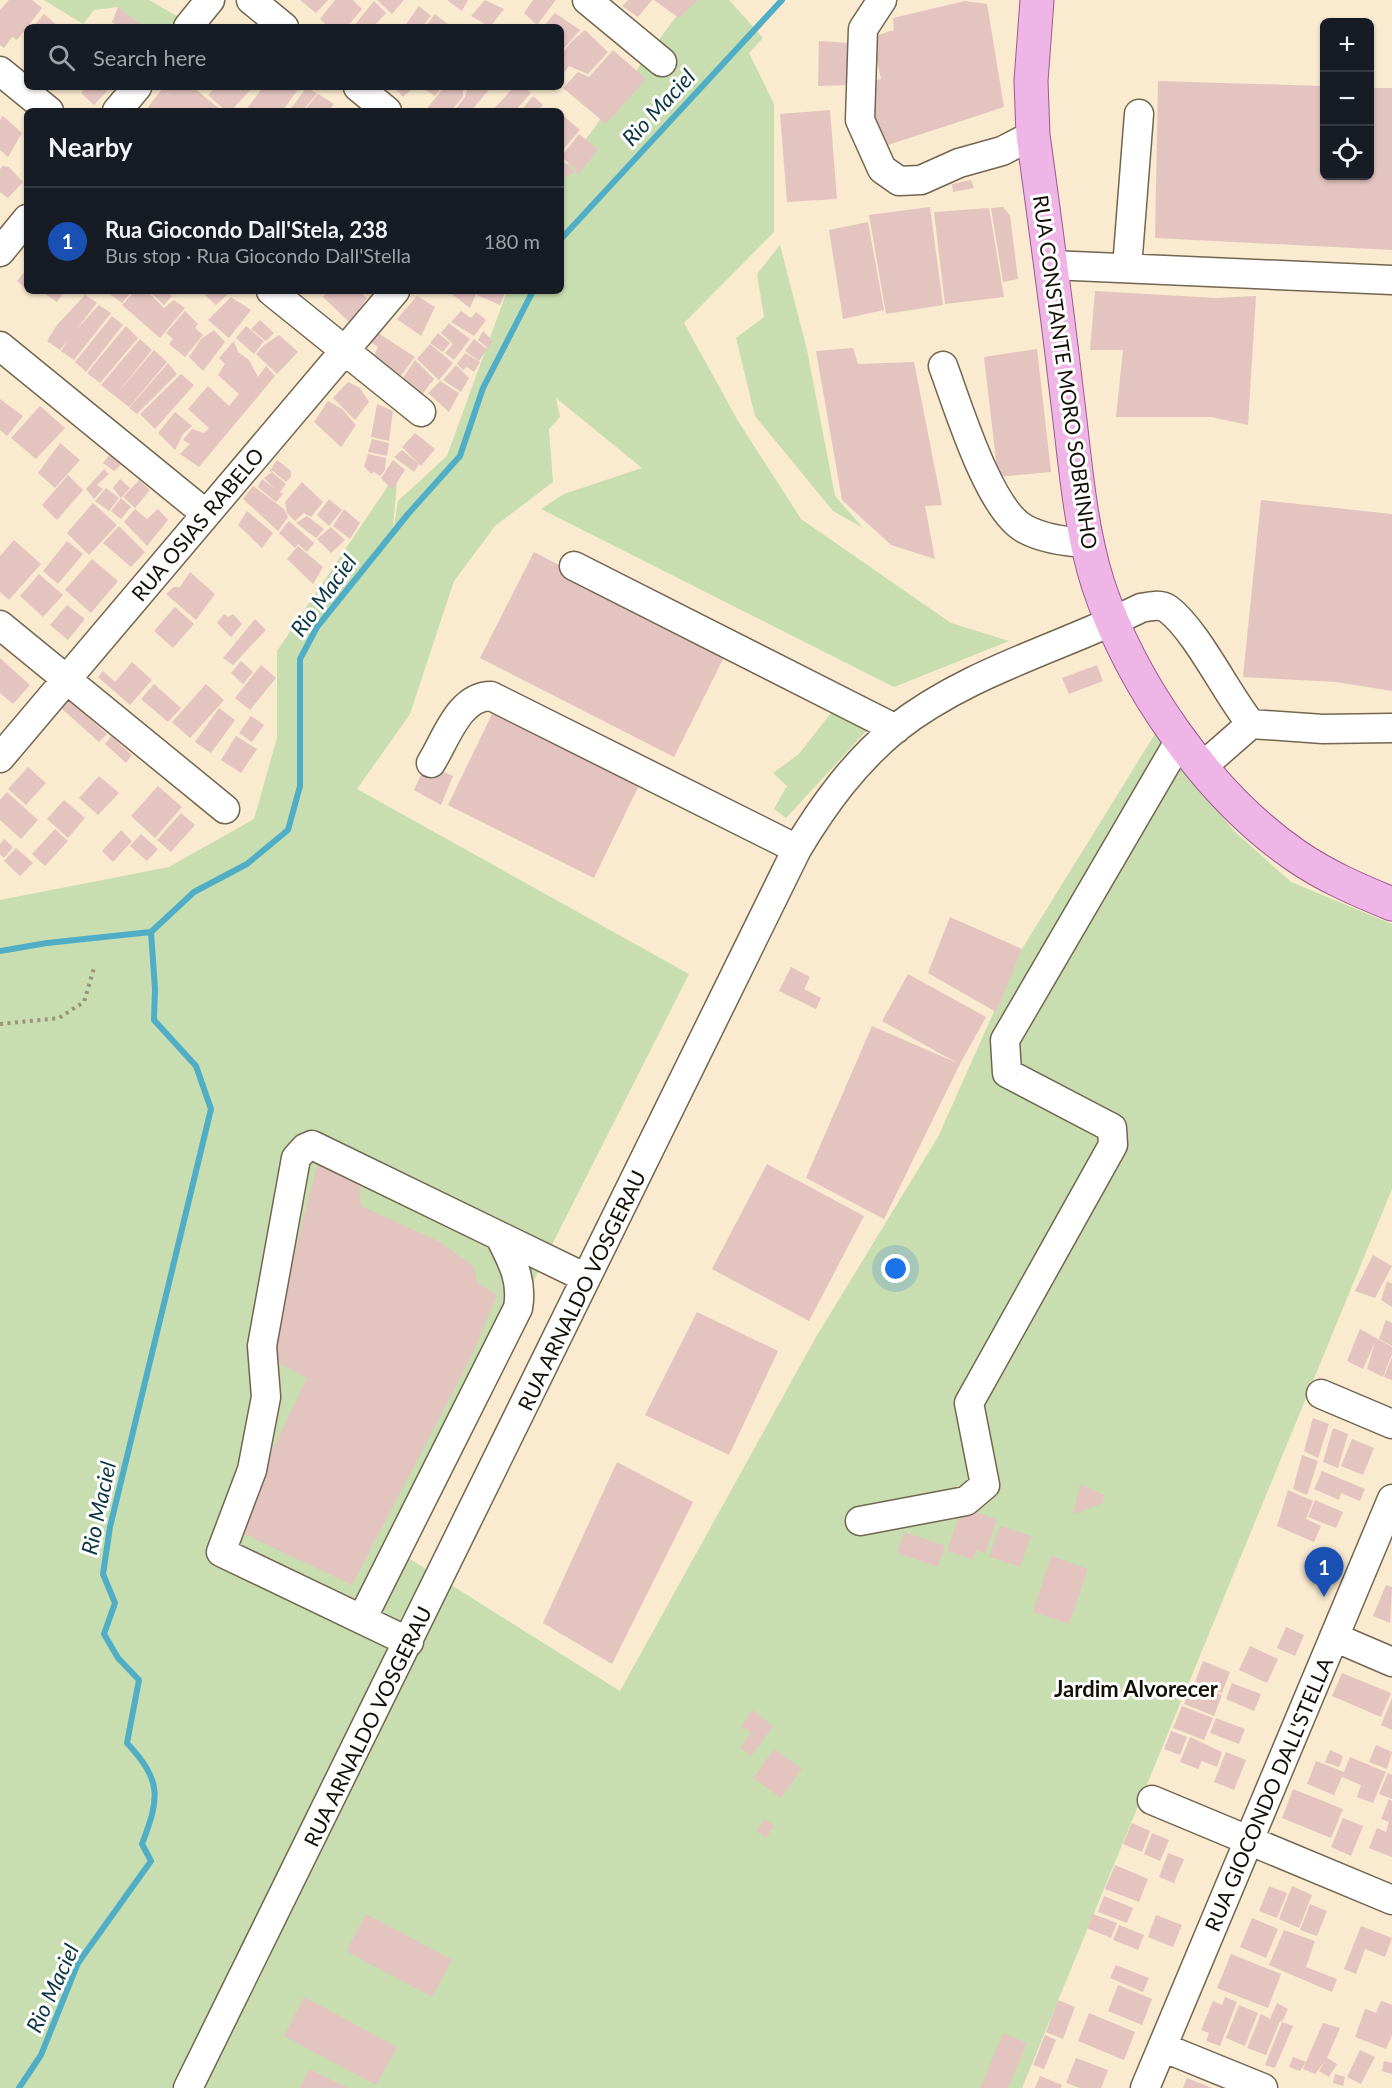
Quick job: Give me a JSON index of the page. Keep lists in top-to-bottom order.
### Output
{
  "streets": {
    "main road": ["RUA CONSTANTE MORO SOBRINHO"],
    "street": ["RUA OSIAS RABELO", "RUA ARNALDO VOSGERAU", "RUA GIOCONDO DALL'STELLA"]
  },
  "crossings": [
    ["RUA CONSTANTE MORO SOBRINHO", "RUA ARNALDO VOSGERAU"]
  ],
  "districts": ["Jardim Alvorecer"],
  "water": ["Rio Maciel"],
  "page": {
    "map_buttons": ["+", "−"],
    "search": "Search here",
    "heading": "Nearby",
    "list": [
      {
        "mark": "1",
        "name": "Rua Giocondo Dall'Stela, 238",
        "note": "Bus stop · Rua Giocondo Dall'Stella",
        "value": "180 m"
      }
    ],
    "pins": "1"
  }
}
